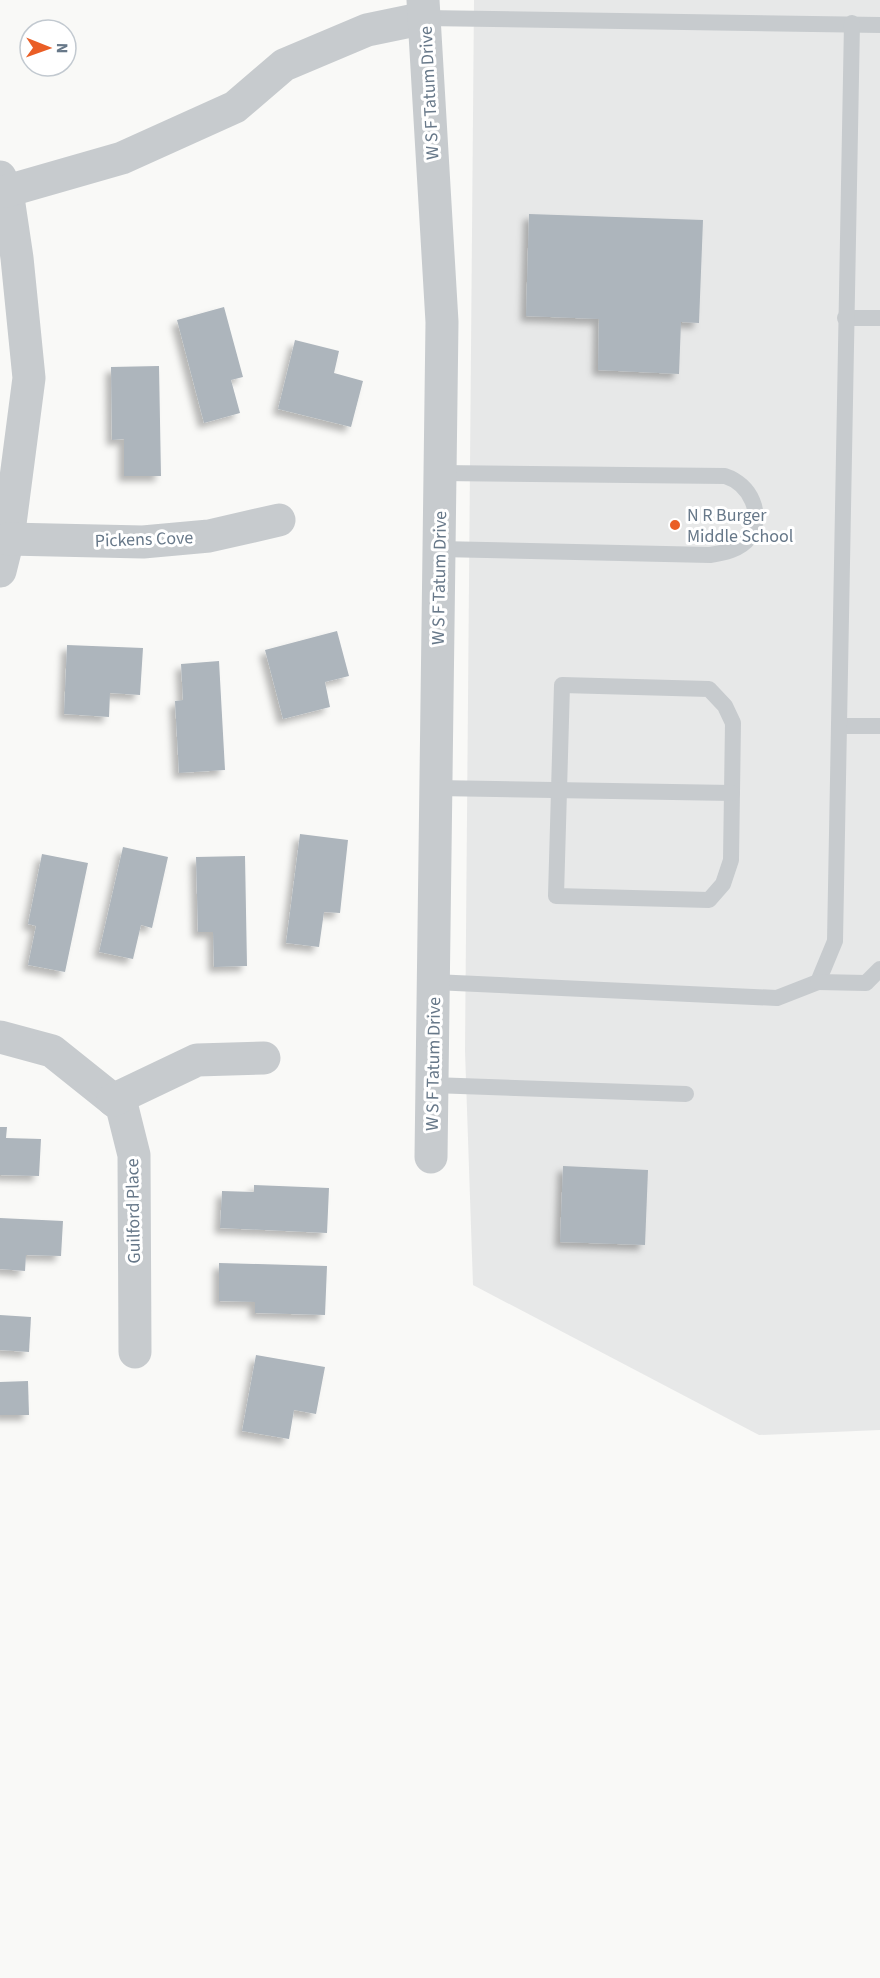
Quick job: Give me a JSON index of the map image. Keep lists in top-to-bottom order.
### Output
{
  "streets": {
    "street": ["W S F Tatum Drive", "Pickens Cove", "Guilford Place"]
  },
  "places": ["N R Burger Middle School"],
  "north": "right"
}
